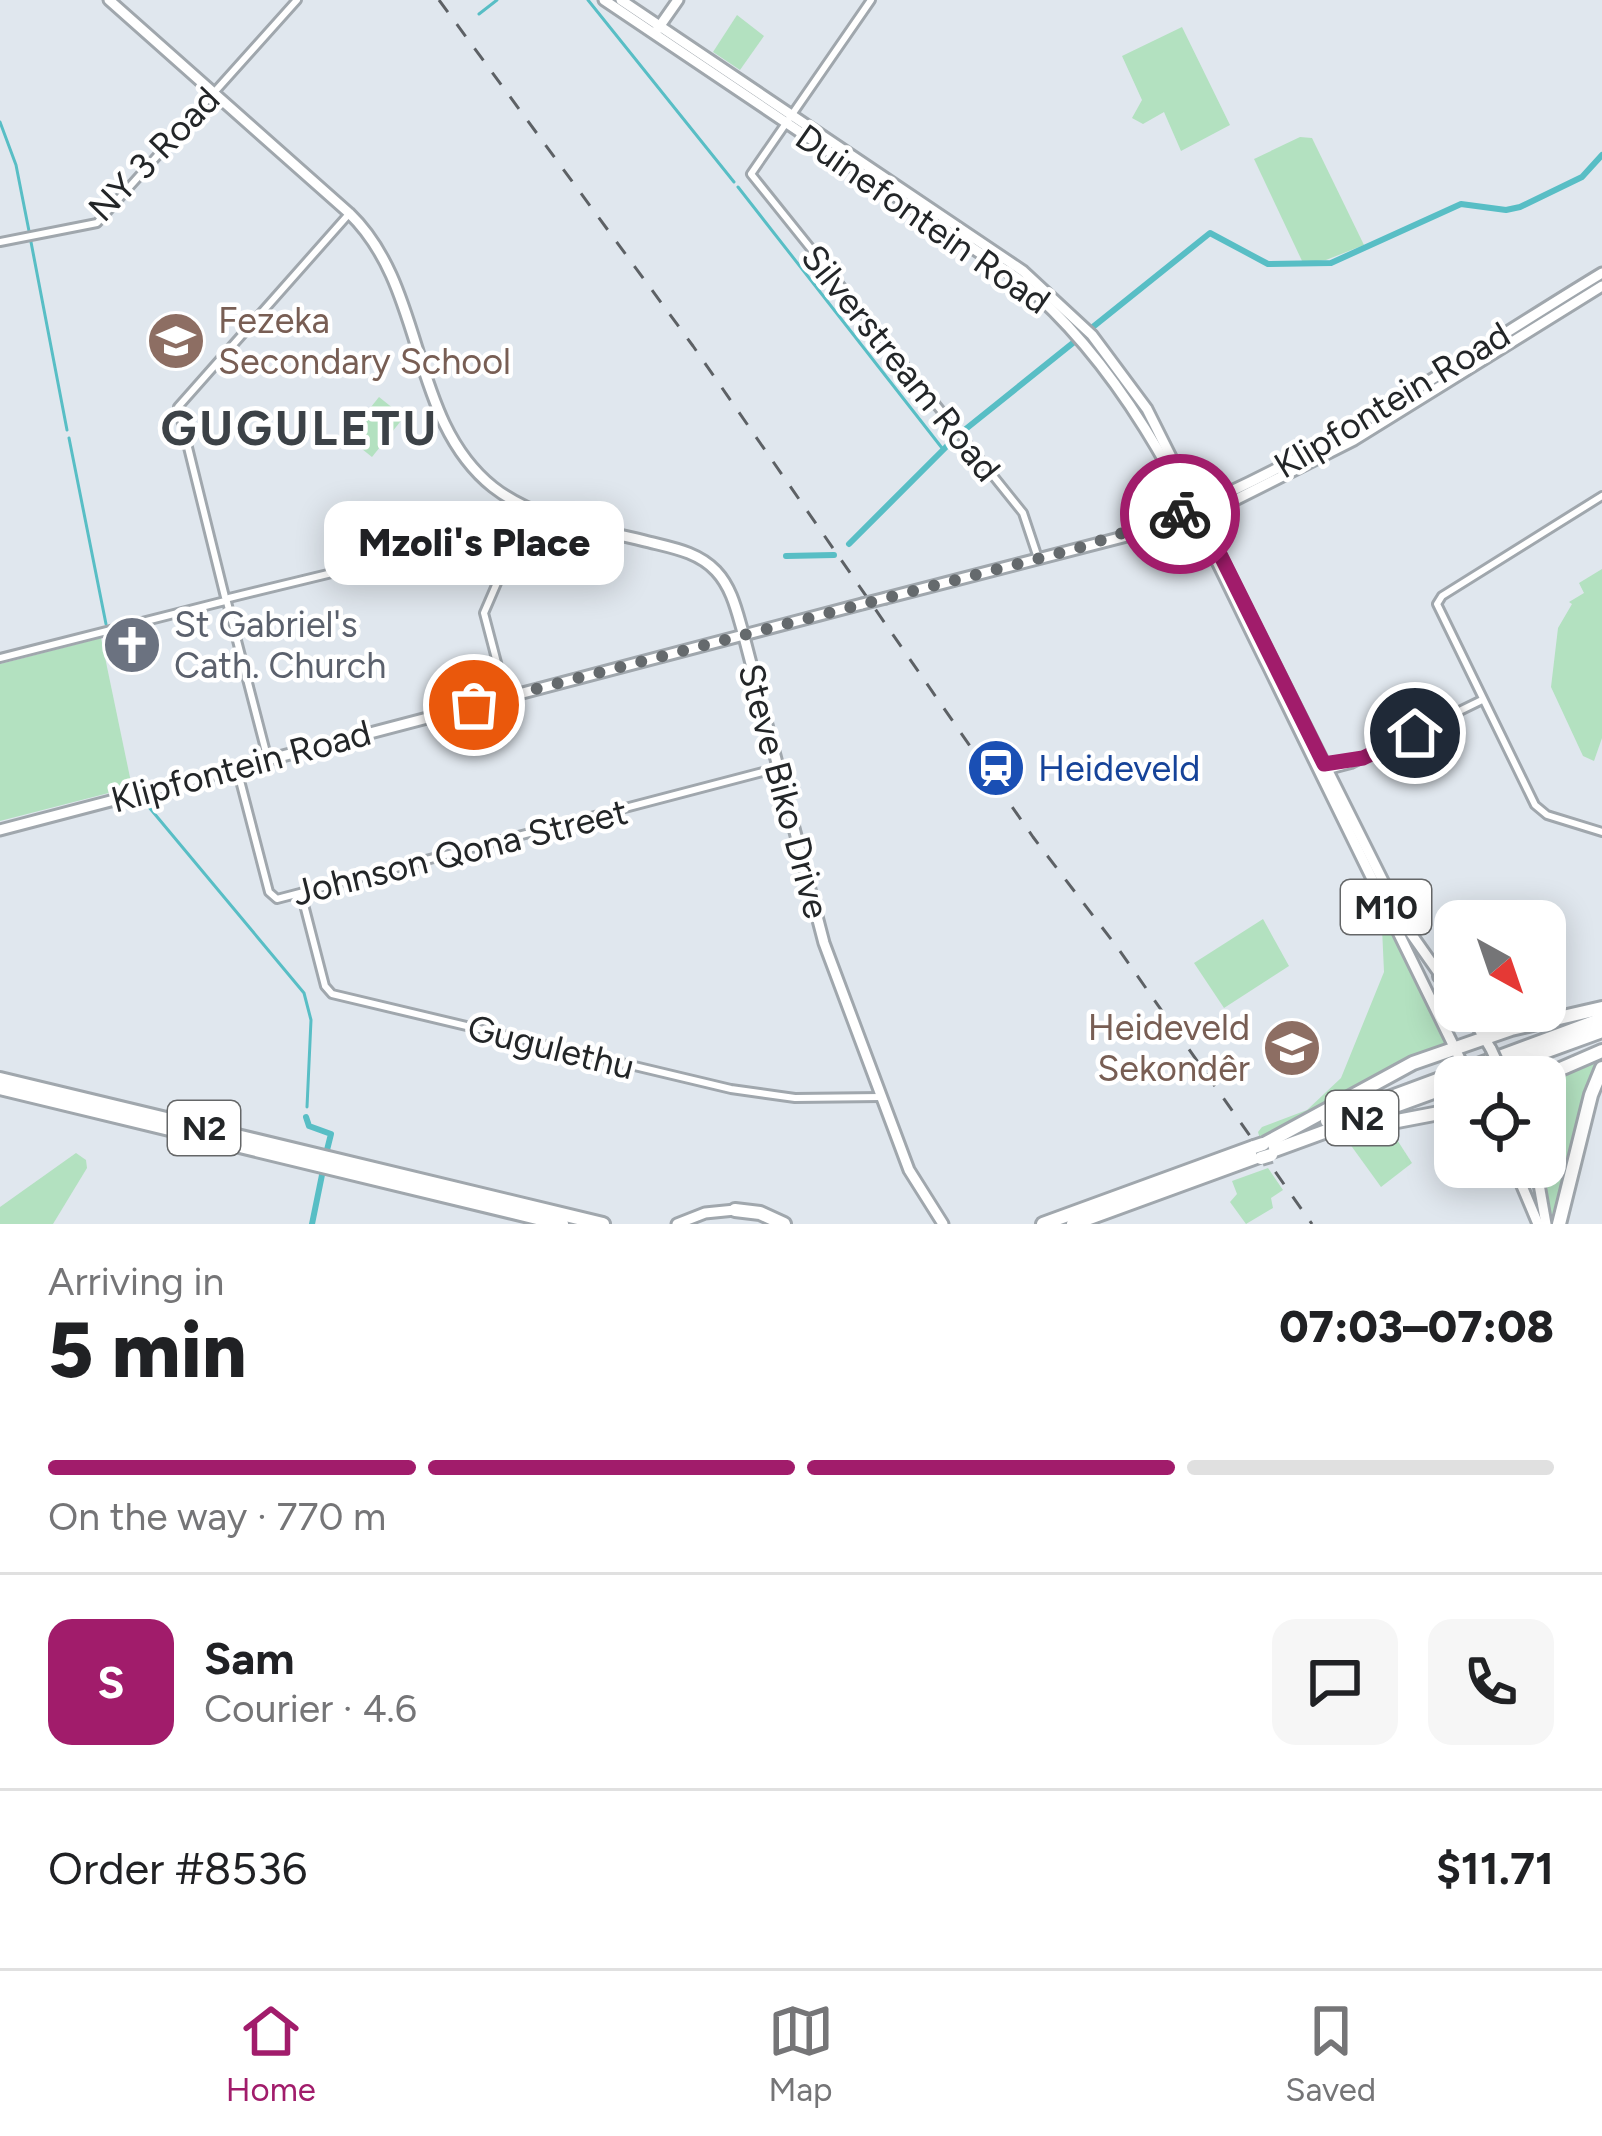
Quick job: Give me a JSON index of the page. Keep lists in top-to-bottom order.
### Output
{
  "streets": {
    "highway": ["N2"],
    "main road": [
      "Duinefontein Road",
      "Klipfontein Road",
      "Steve Biko Drive",
      "M10"
    ],
    "street": [
      "NY 3 Road",
      "Silverstream Road",
      "Johnson Qona Street",
      "Gugulethu"
    ]
  },
  "crossings": [
    ["NY 3 Road", "Steve Biko Drive"],
    ["Duinefontein Road", "Silverstream Road"],
    ["Duinefontein Road", "Klipfontein Road"],
    ["Silverstream Road", "Klipfontein Road"],
    ["Klipfontein Road", "Steve Biko Drive"],
    ["Klipfontein Road", "Johnson Qona Street"],
    ["Steve Biko Drive", "Johnson Qona Street"],
    ["Steve Biko Drive", "Gugulethu"],
    ["Johnson Qona Street", "Gugulethu"]
  ],
  "districts": ["GUGULETU"],
  "places": {
    "school or university": ["Fezeka Secondary School", "Heideveld Sekondêr"],
    "church": ["St Gabriel's Cath. Church"],
    "other": ["Mzoli's Place"],
    "station": ["Heideveld"]
  },
  "north": "bottom right",
  "page": {
    "bubble": "Mzoli's Place",
    "heading": ["5 min", "Arriving in", "07:03–07:08"],
    "panel": [
      "Sam",
      "Courier · 4.6",
      "Order #8536",
      "$11.71"
    ],
    "bar": "On the way · 770 m",
    "round": "S",
    "tabs": ["Home", "Map", "Saved"]
  }
}
